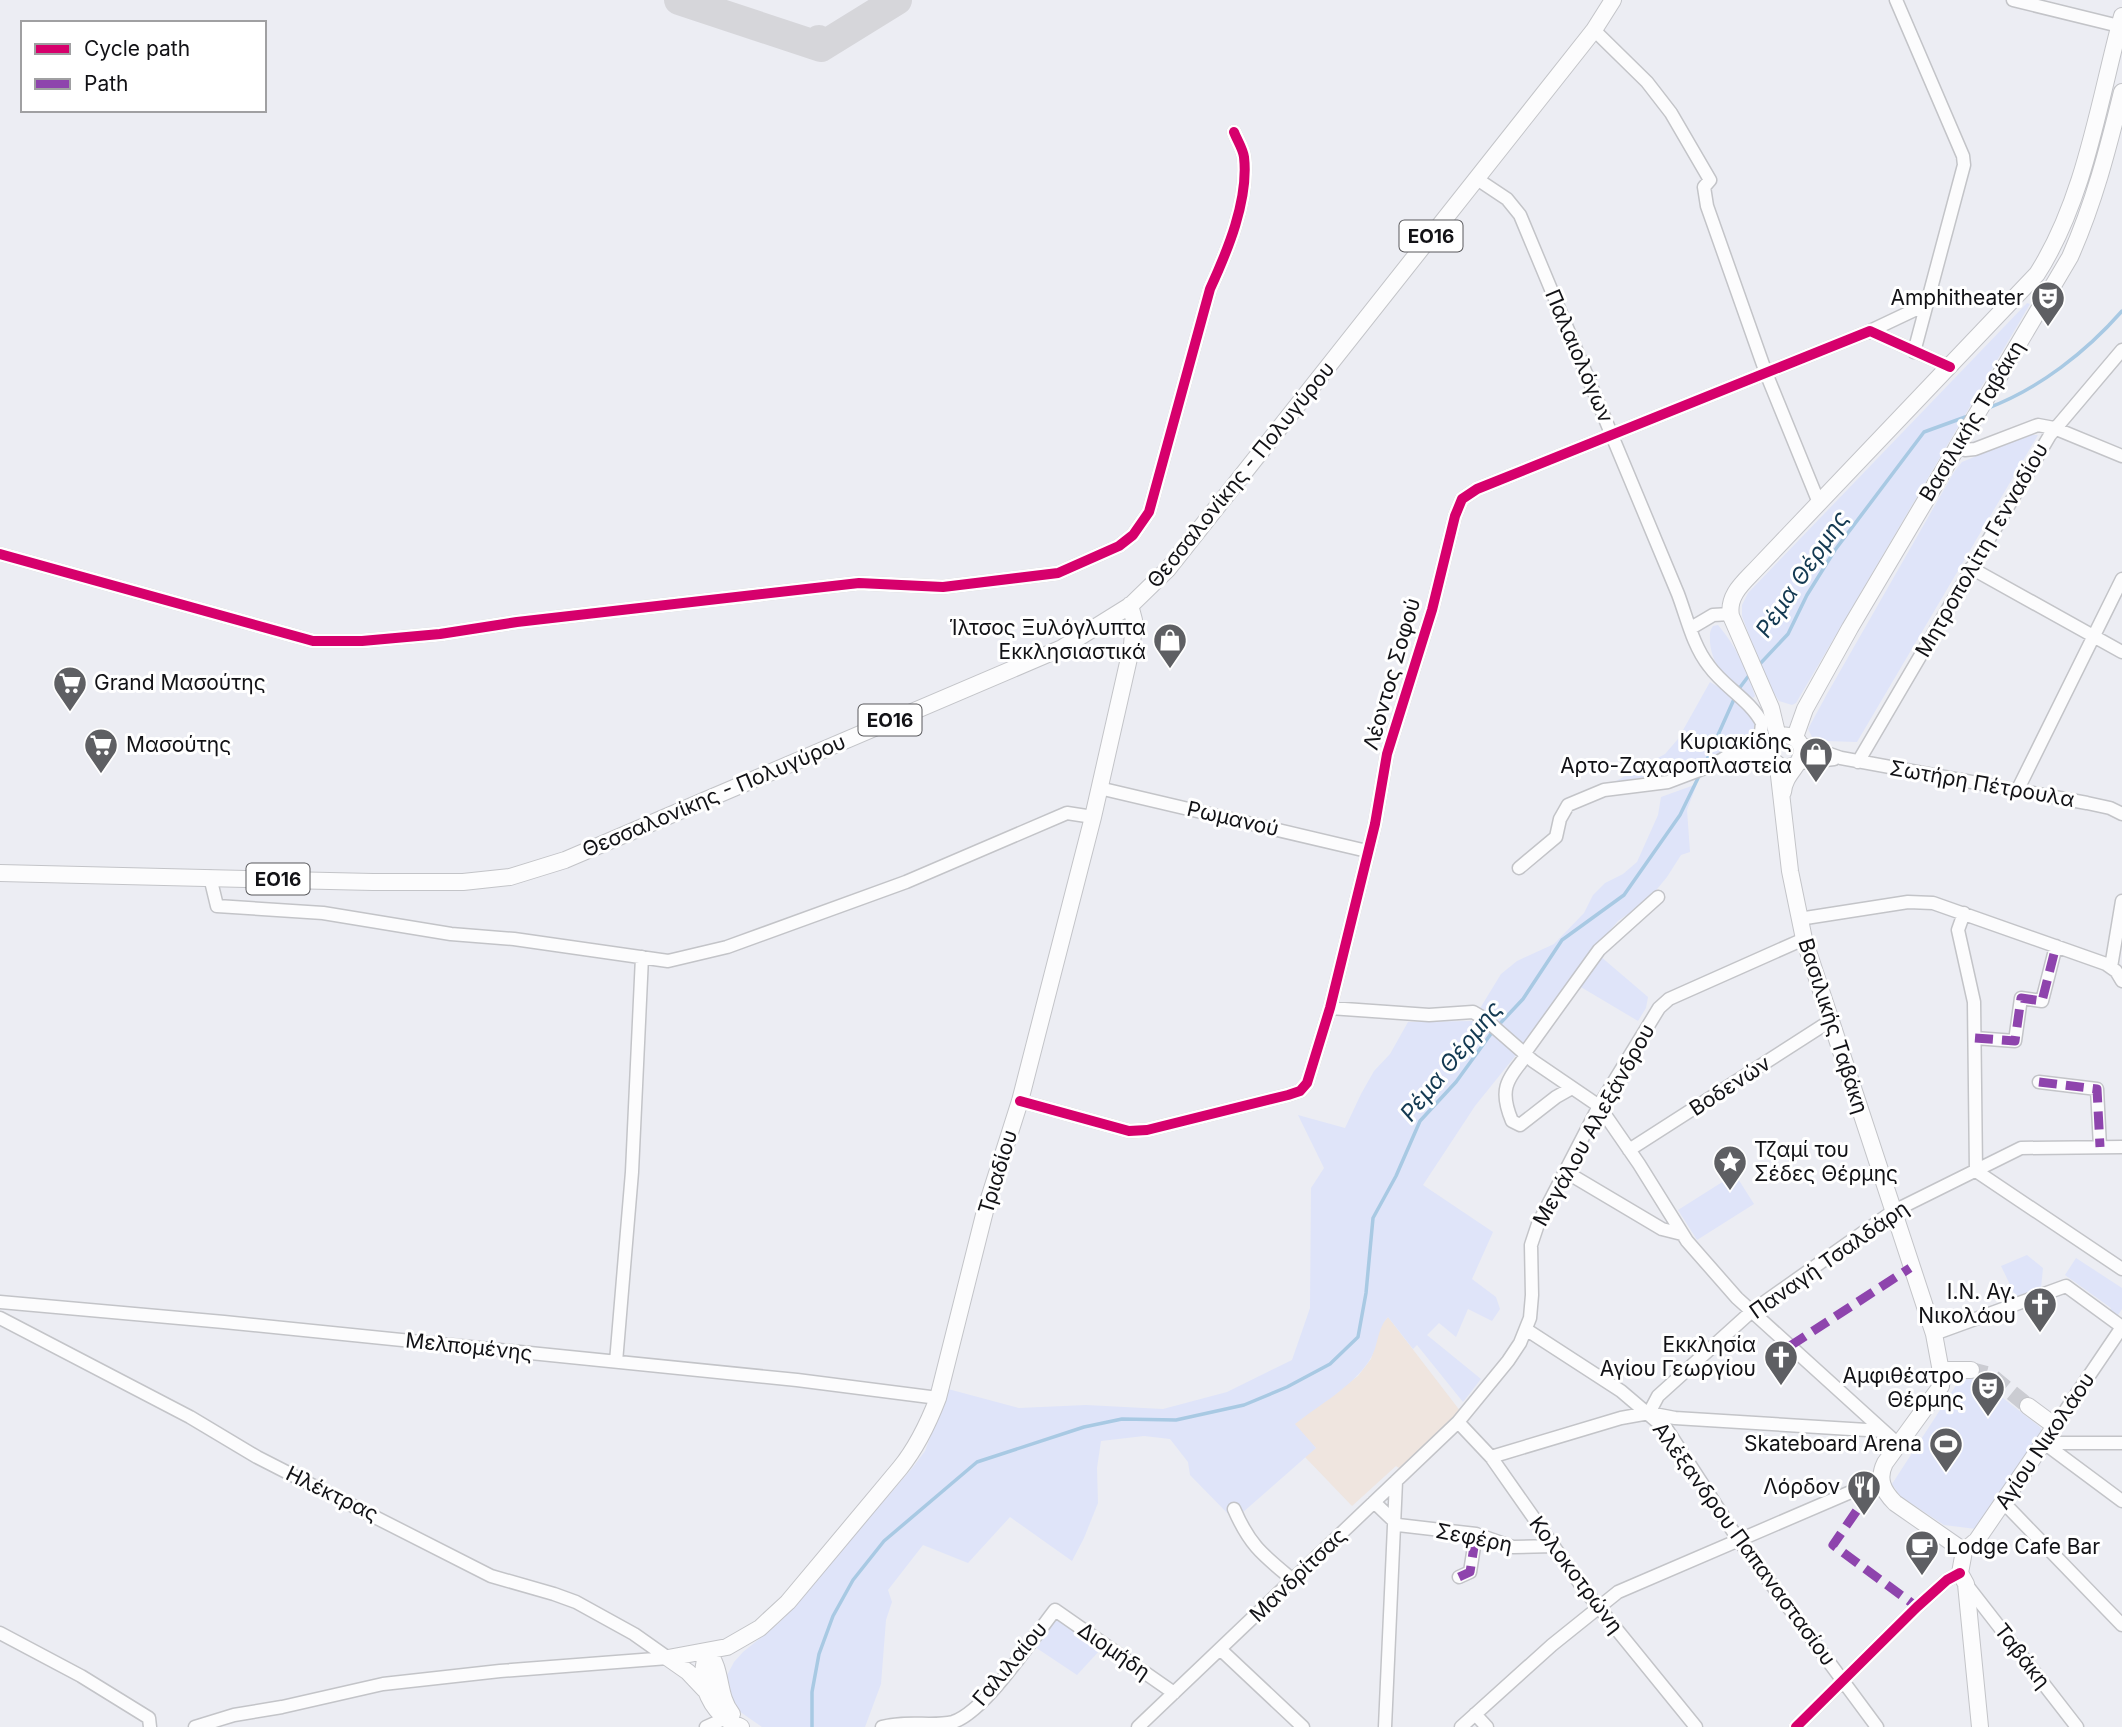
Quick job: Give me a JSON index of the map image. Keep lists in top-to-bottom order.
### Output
{
  "streets": {
    "main road": [
      "ΕΟ16",
      "Βασιλικής Ταβάκη",
      "Θεσσαλονίκης - Πολυγύρου",
      "Τριαδίου",
      "Αγίου Νικολάου"
    ],
    "street": [
      "Παλαιολόγων",
      "Μητροπολίτη Γενναδίου",
      "Λέοντος Σοφού",
      "Σωτήρη Πέτρουλα",
      "Ρωμανού",
      "Βοδενών",
      "Μεγάλου Αλεξάνδρου",
      "Παναγή Τσαλδάρη",
      "Μελπομένης",
      "Ηλέκτρας",
      "Σεφέρη",
      "Αλέξανδρου Παπαναστασίου",
      "Μανδρίτσας",
      "Κολοκοτρώνη",
      "Διομήδη",
      "Ταβάκη",
      "Γαλιλαίου"
    ]
  },
  "crossings": [
    ["Παλαιολόγων", "Θεσσαλονίκης - Πολυγύρου"],
    ["Παλαιολόγων", "Λέοντος Σοφού"],
    ["Βασιλικής Ταβάκη", "Σωτήρη Πέτρουλα"],
    ["Βασιλικής Ταβάκη", "Βοδενών"],
    ["Βασιλικής Ταβάκη", "Μεγάλου Αλεξάνδρου"],
    ["Βασιλικής Ταβάκη", "Παναγή Τσαλδάρη"],
    ["Θεσσαλονίκης - Πολυγύρου", "Τριαδίου"],
    ["Μητροπολίτη Γενναδίου", "Σωτήρη Πέτρουλα"],
    ["Λέοντος Σοφού", "Ρωμανού"],
    ["Λέοντος Σοφού", "Τριαδίου"],
    ["Ρωμανού", "Τριαδίου"],
    ["Μεγάλου Αλεξάνδρου", "Αλέξανδρου Παπαναστασίου"],
    ["Μεγάλου Αλεξάνδρου", "Μανδρίτσας"],
    ["Μεγάλου Αλεξάνδρου", "Κολοκοτρώνη"],
    ["Τριαδίου", "Μελπομένης"],
    ["Τριαδίου", "Ηλέκτρας"],
    ["Παναγή Τσαλδάρη", "Αλέξανδρου Παπαναστασίου"],
    ["Σεφέρη", "Κολοκοτρώνη"],
    ["Μανδρίτσας", "Κολοκοτρώνη"],
    ["Μανδρίτσας", "Διομήδη"],
    ["Διομήδη", "Γαλιλαίου"]
  ],
  "water": ["Ρέμα Θέρμης"],
  "places": {
    "theatre": ["Amphitheater", "Αμφιθέατρο Θέρμης"],
    "shop": ["Ίλτσος Ξυλόγλυπτα Εκκλησιαστικά", "Κυριακίδης Αρτο-Ζαχαροπλαστεία"],
    "supermarket": ["Grand Μασούτης", "Μασούτης"],
    "place": ["Τζαμί του Σέδες Θέρμης"],
    "church": ["Ι.Ν. Αγ. Νικολάου", "Εκκλησία Αγίου Γεωργίου"],
    "sports": ["Skateboard Arena"],
    "restaurant": ["Λόρδον"],
    "cafe": ["Lodge Cafe Bar"]
  },
  "legend": ["Cycle path", "Path"]
}
